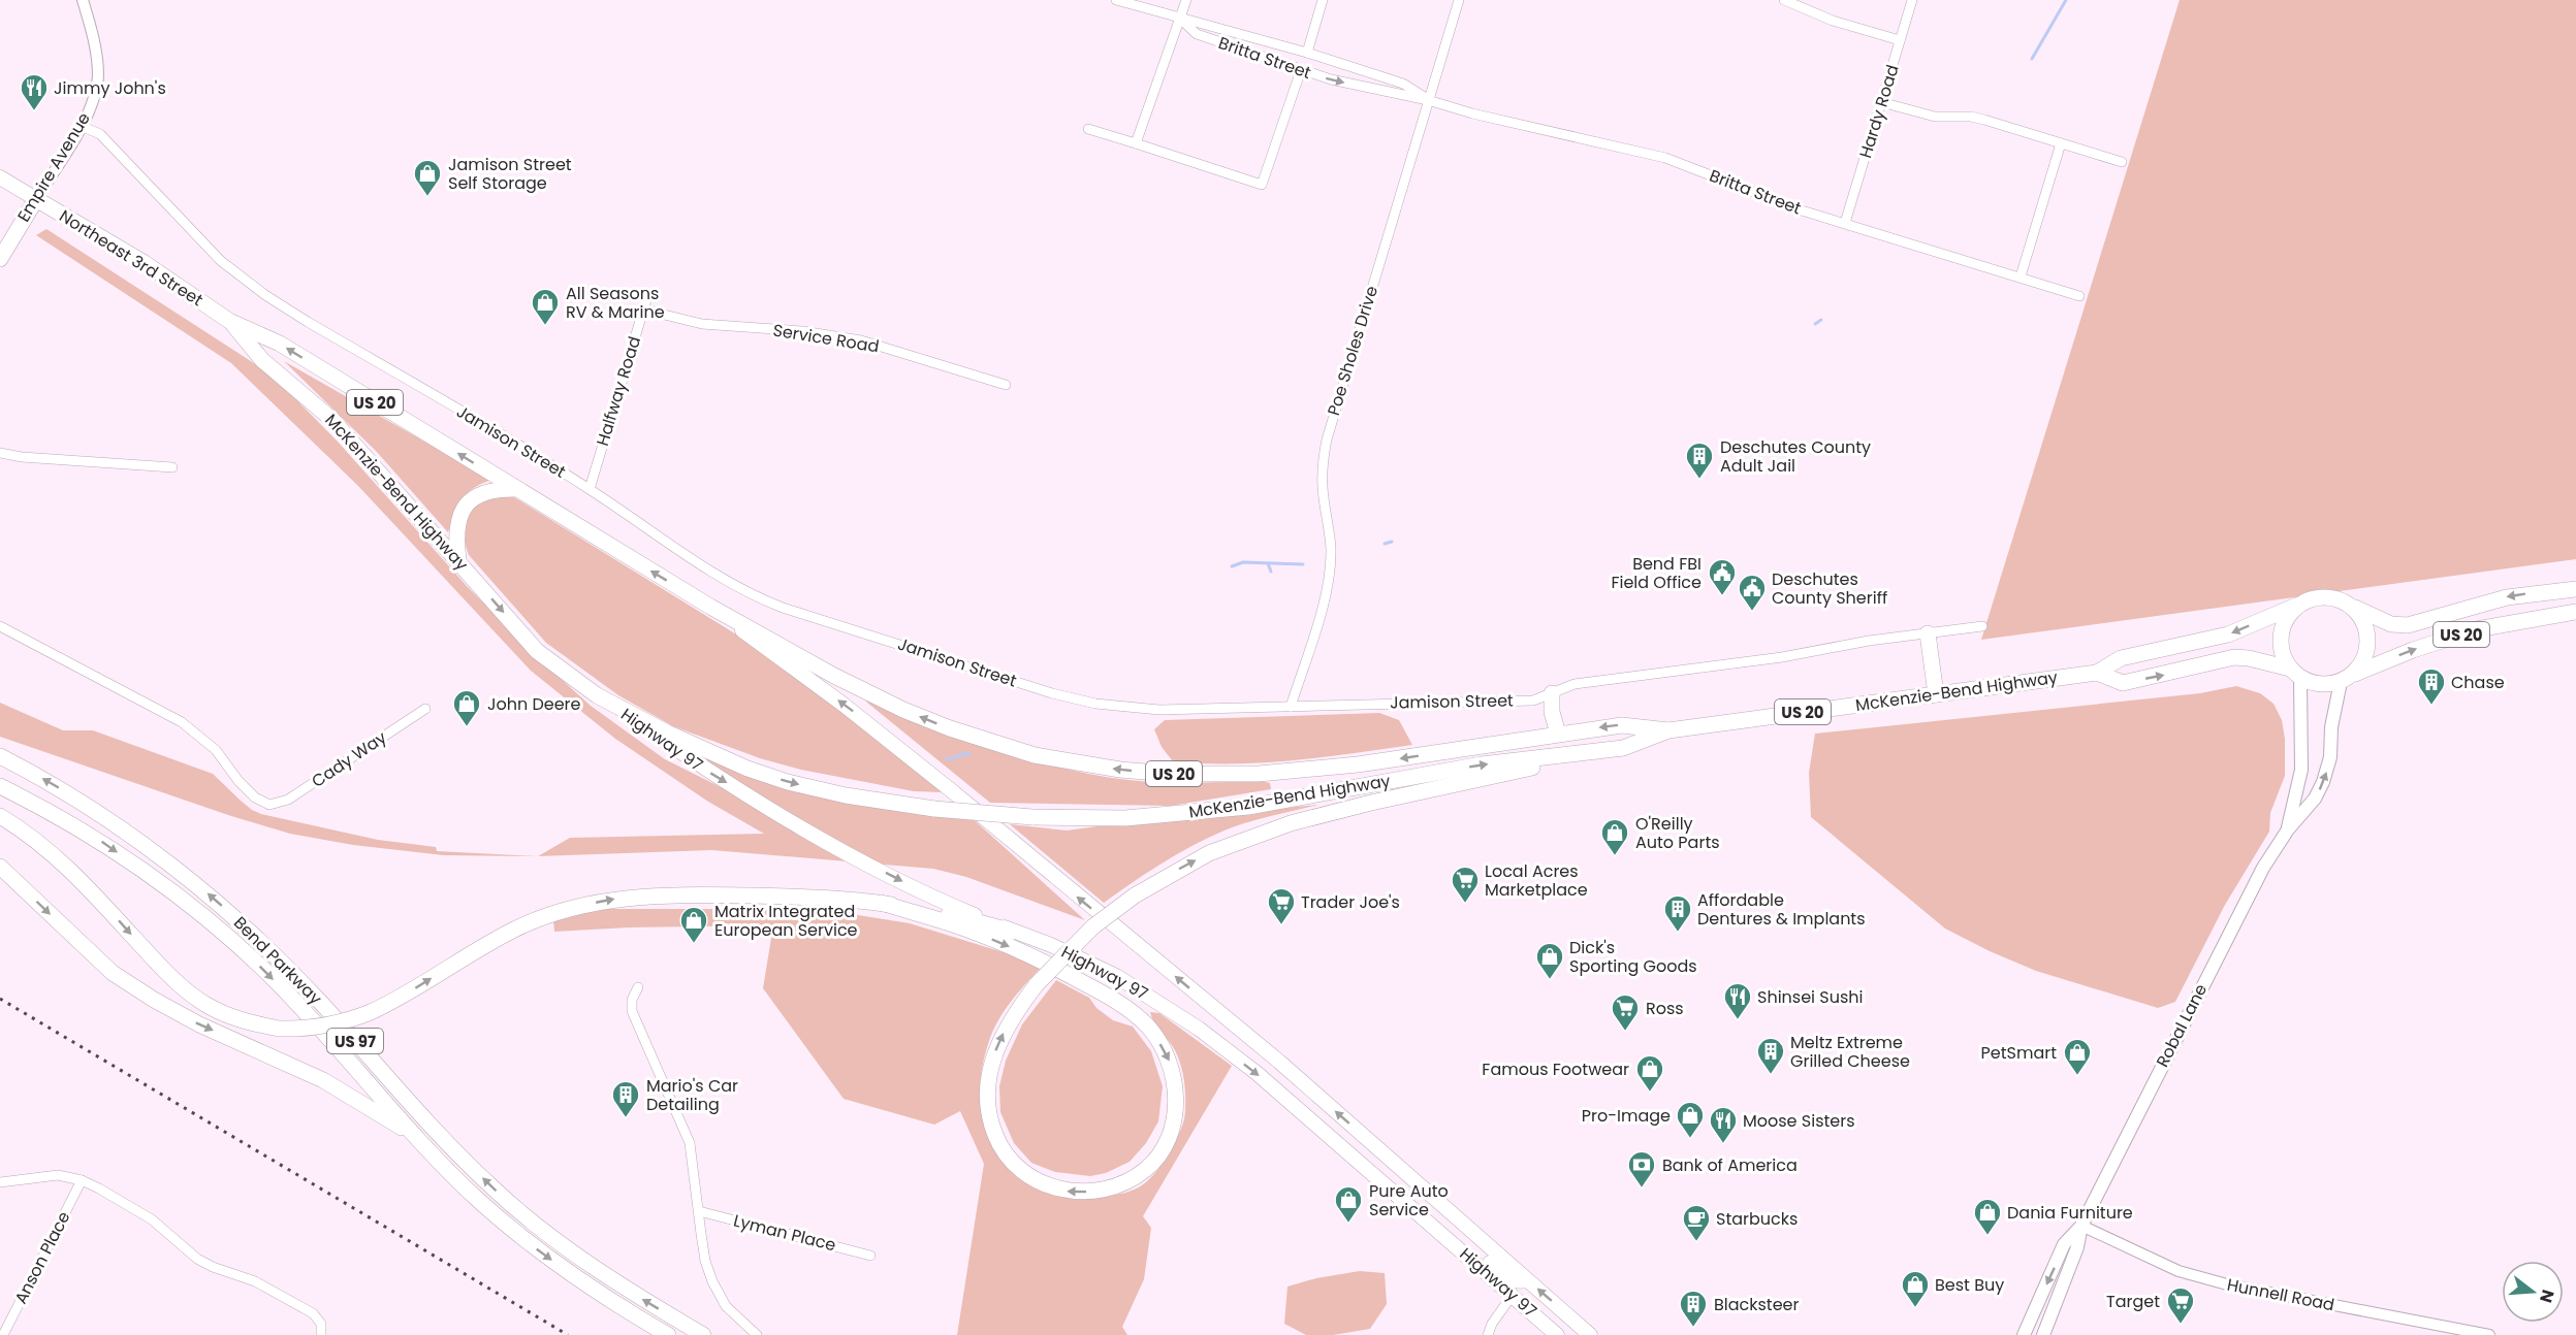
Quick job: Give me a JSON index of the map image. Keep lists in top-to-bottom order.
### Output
{
  "streets": {
    "highway": [
      "Empire Avenue",
      "Northeast 3rd Street",
      "US 20",
      "McKenzie-Bend Highway",
      "Bend Parkway",
      "US 97"
    ],
    "main road": ["Highway 97", "Robal Lane"],
    "street": [
      "Britta Street",
      "Hardy Road",
      "Service Road",
      "Poe Sholes Drive",
      "Halfway Road",
      "Jamison Street",
      "Cady Way",
      "Lyman Place",
      "Anson Place",
      "Hunnell Road"
    ]
  },
  "crossings": [
    ["Britta Street", "Hardy Road"],
    ["Britta Street", "Poe Sholes Drive"],
    ["Empire Avenue", "Northeast 3rd Street"],
    ["Empire Avenue", "Jamison Street"],
    ["Northeast 3rd Street", "McKenzie-Bend Highway"],
    ["Service Road", "Halfway Road"],
    ["Poe Sholes Drive", "Jamison Street"],
    ["Halfway Road", "Jamison Street"],
    ["US 20", "McKenzie-Bend Highway"],
    ["US 20", "Robal Lane"],
    ["McKenzie-Bend Highway", "Highway 97"],
    ["McKenzie-Bend Highway", "Robal Lane"],
    ["Robal Lane", "Hunnell Road"]
  ],
  "places": {
    "restaurant": ["Jimmy John's", "Shinsei Sushi", "Moose Sisters"],
    "shop": [
      "Jamison Street Self Storage",
      "All Seasons RV & Marine",
      "John Deere",
      "O'Reilly Auto Parts",
      "Matrix Integrated European Service",
      "Dick's Sporting Goods",
      "PetSmart",
      "Famous Footwear",
      "Pro-Image",
      "Pure Auto Service",
      "Dania Furniture",
      "Best Buy"
    ],
    "building": [
      "Deschutes County Adult Jail",
      "Chase",
      "Affordable Dentures & Implants",
      "Meltz Extreme Grilled Cheese",
      "Mario's Car Detailing",
      "Blacksteer"
    ],
    "public building": ["Bend FBI Field Office", "Deschutes County Sheriff"],
    "supermarket": [
      "Local Acres Marketplace",
      "Trader Joe's",
      "Ross",
      "Target"
    ],
    "bank": ["Bank of America"],
    "cafe": ["Starbucks"]
  },
  "north": "right"
}
